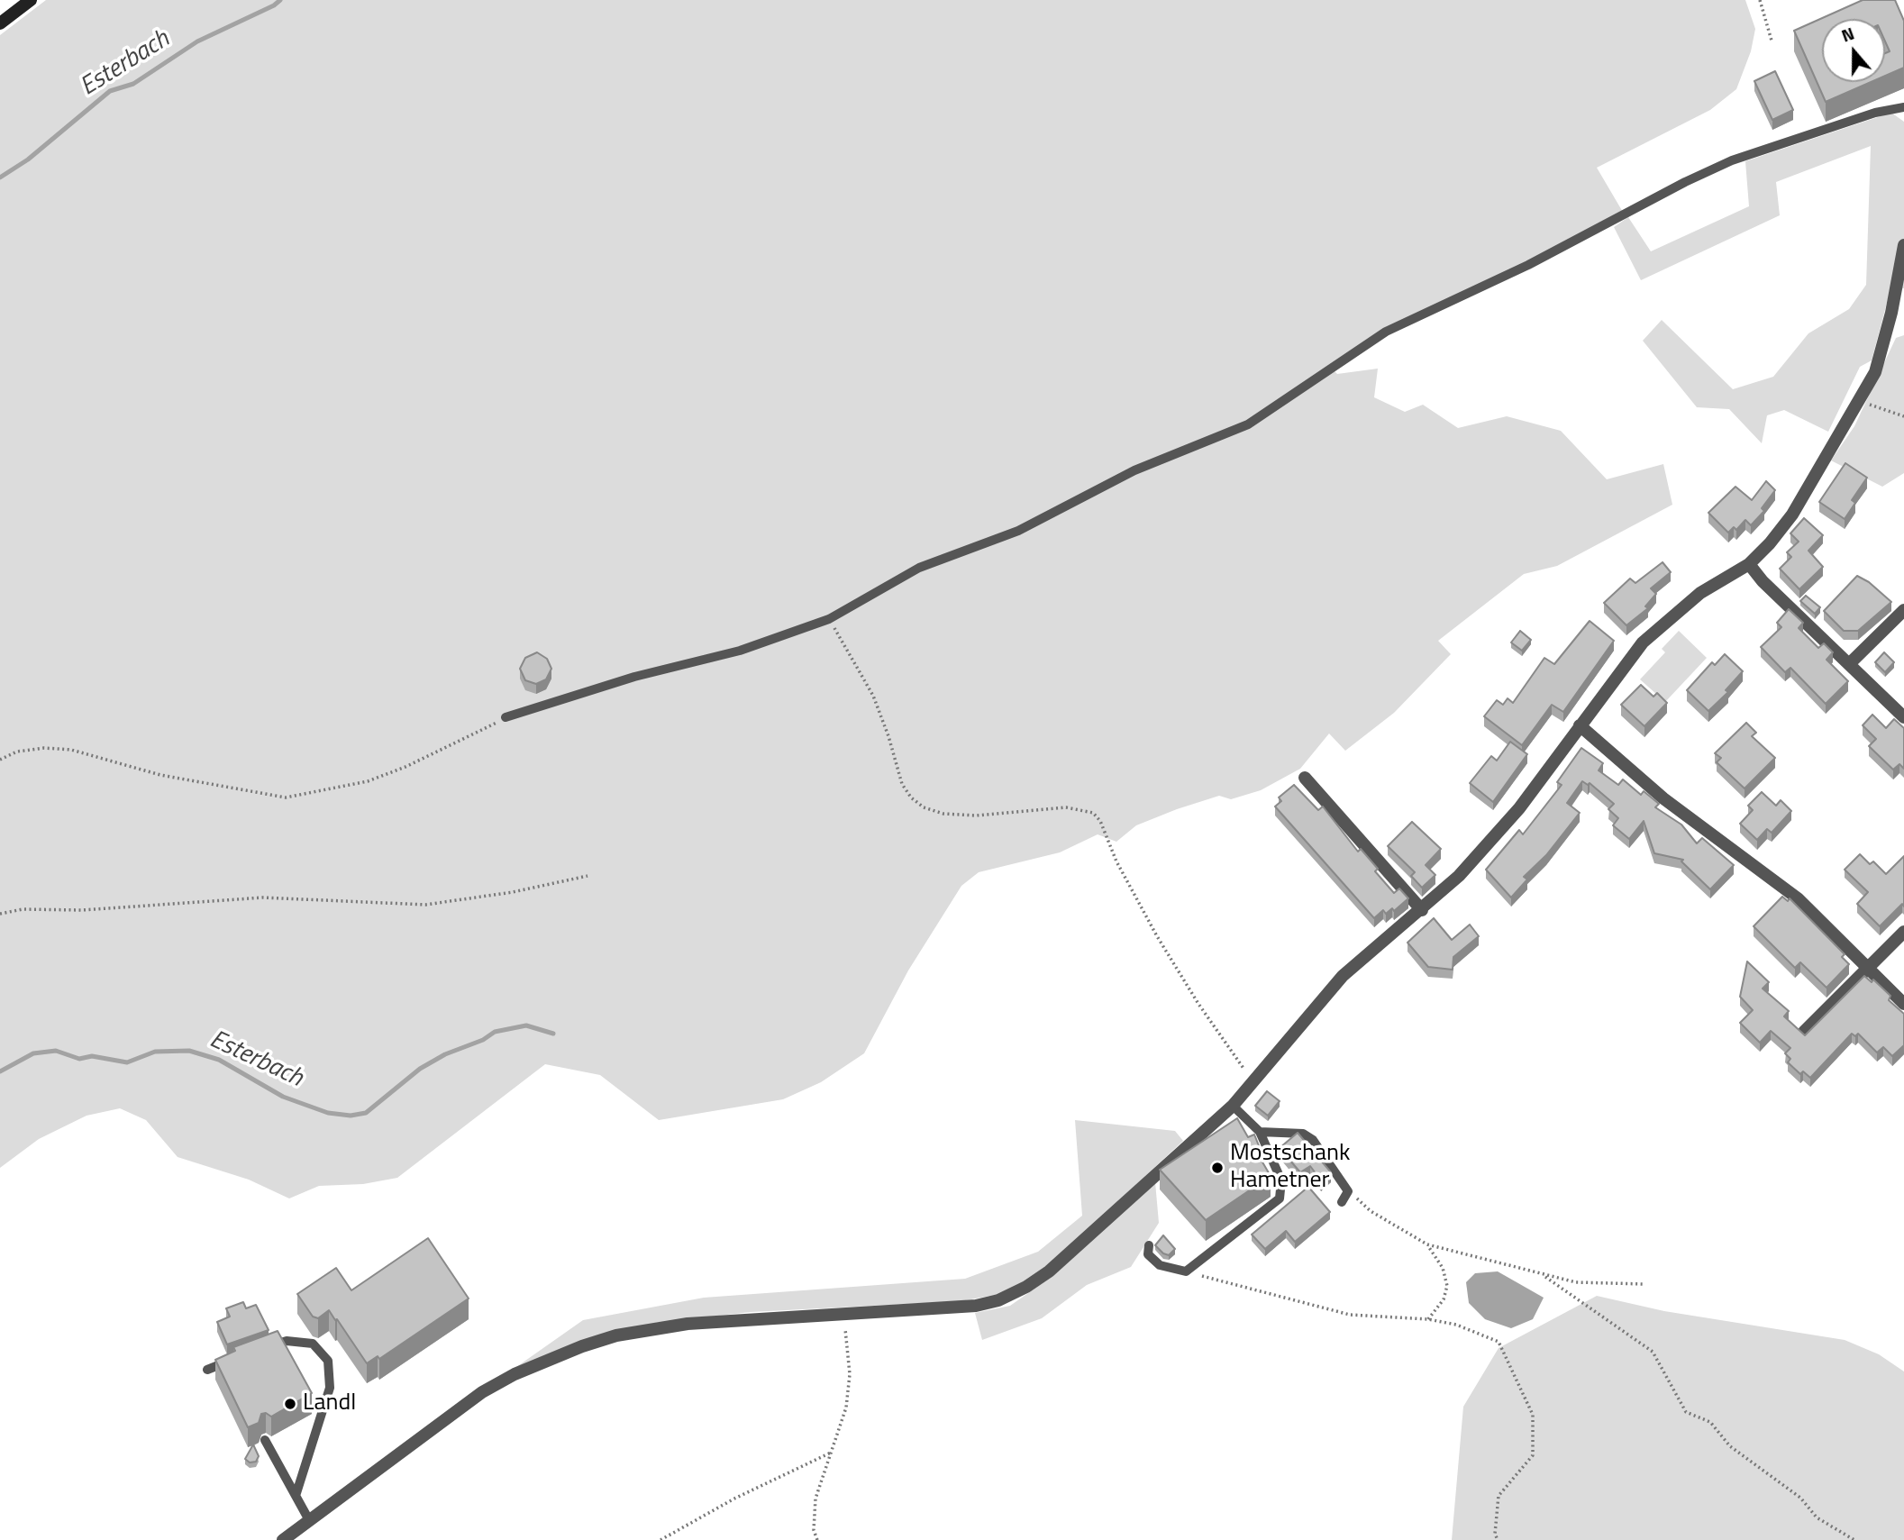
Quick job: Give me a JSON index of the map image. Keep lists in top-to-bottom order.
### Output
{
  "water": ["Esterbach"],
  "places": ["Mostschank Hametner", "Landl"],
  "north": "top"
}
